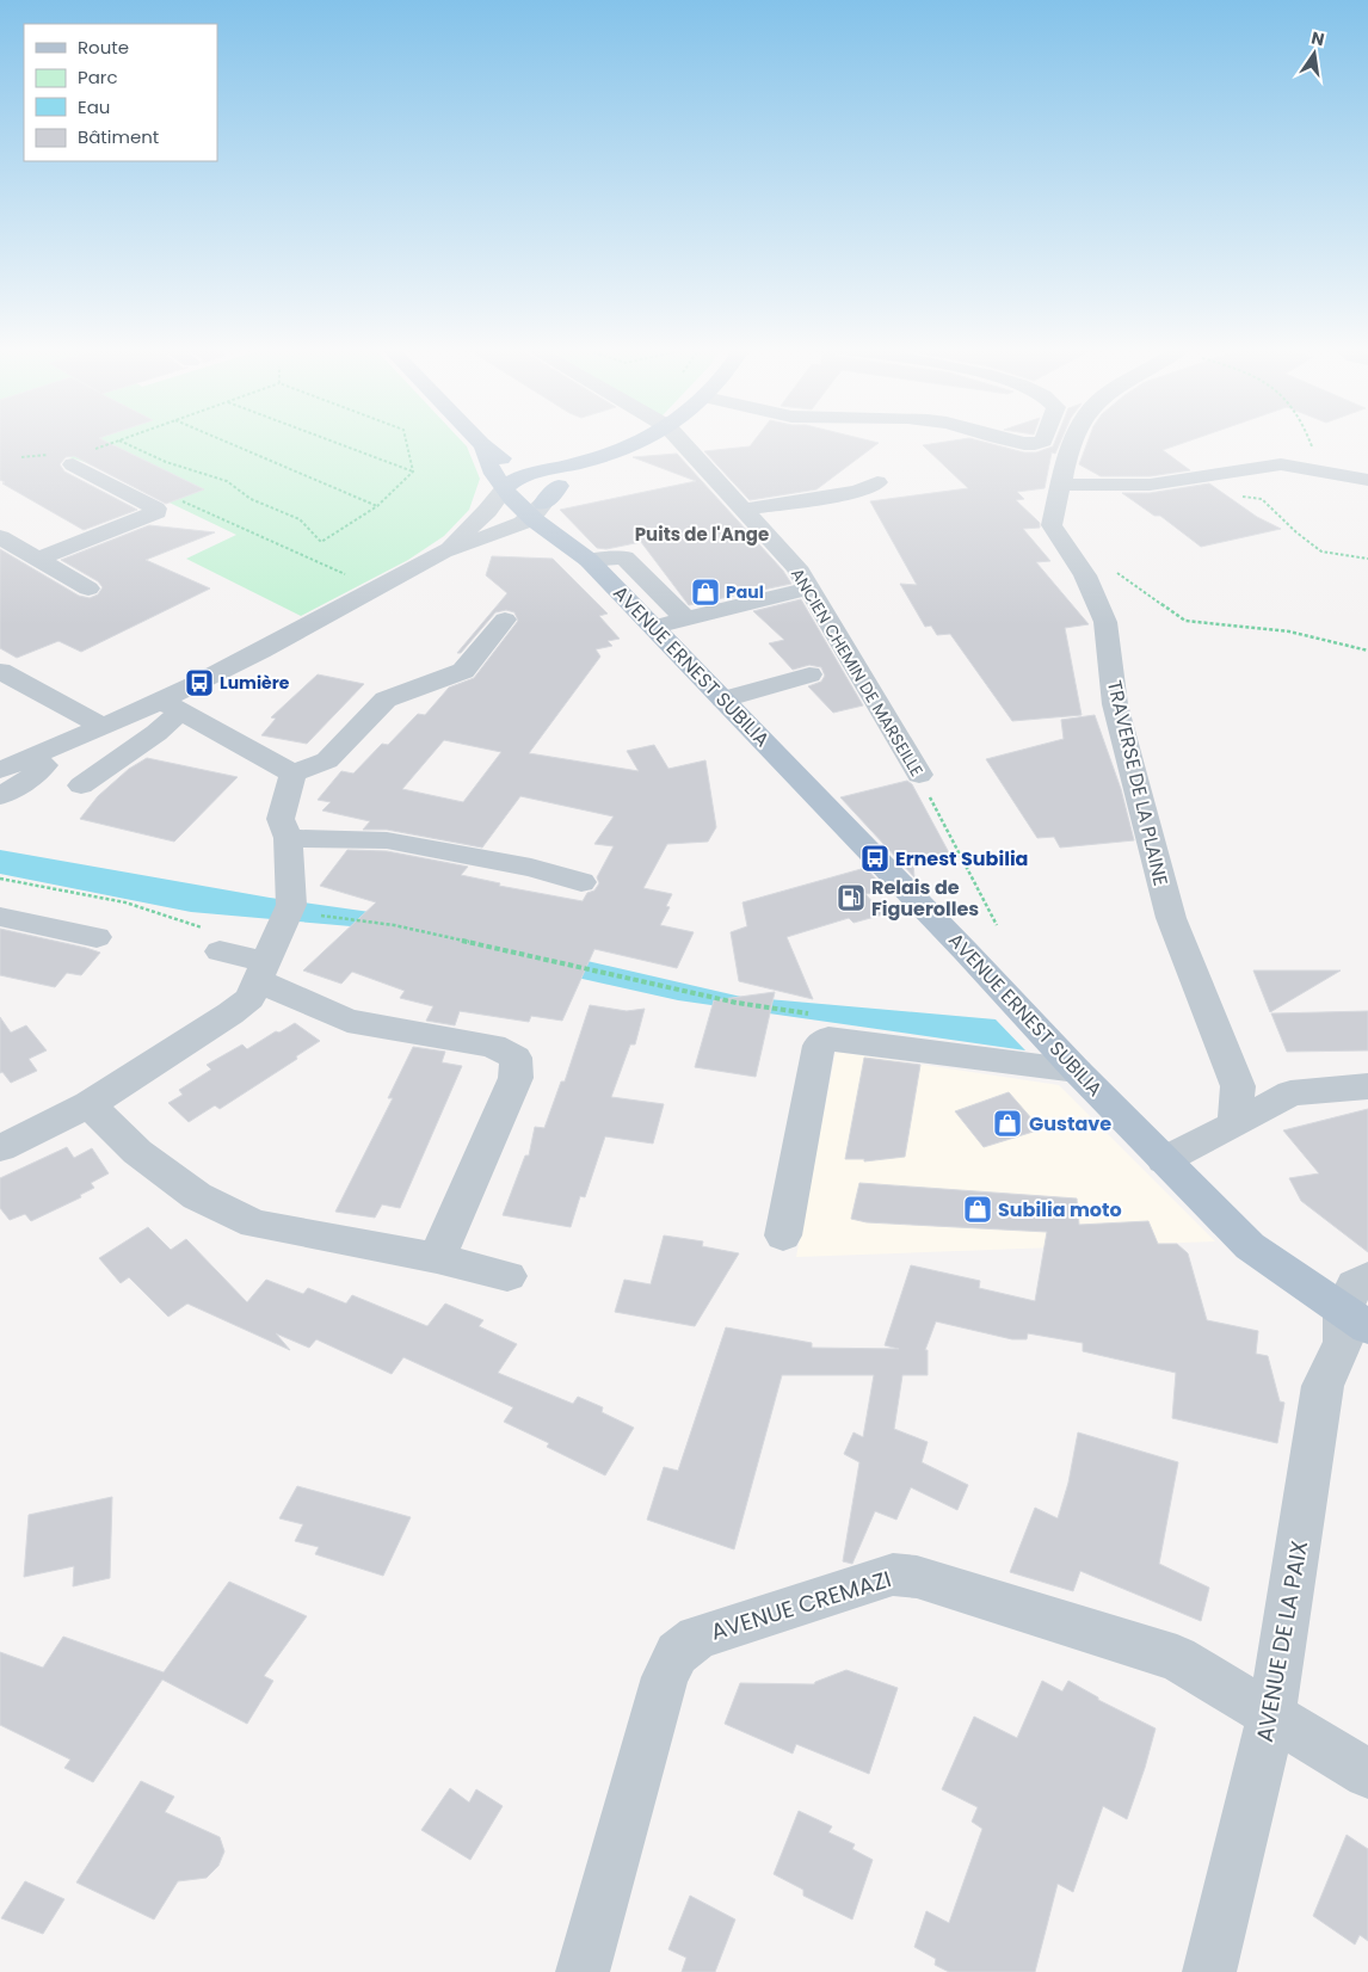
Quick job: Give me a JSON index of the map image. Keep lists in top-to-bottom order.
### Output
{
  "streets": {
    "main road": ["AVENUE ERNEST SUBILIA"],
    "street": [
      "ANCIEN CHEMIN DE MARSEILLE",
      "TRAVERSE DE LA PLAINE",
      "AVENUE CREMAZI",
      "AVENUE DE LA PAIX"
    ]
  },
  "crossings": [
    ["AVENUE ERNEST SUBILIA", "AVENUE DE LA PAIX"],
    ["AVENUE CREMAZI", "AVENUE DE LA PAIX"]
  ],
  "districts": ["Puits de l'Ange"],
  "places": {
    "shop": ["Paul", "Gustave", "Subilia moto"],
    "bus stop": ["Lumière", "Ernest Subilia"],
    "fuel station": ["Relais de Figuerolles"]
  },
  "legend": [
    "Route",
    "Parc",
    "Eau",
    "Bâtiment"
  ],
  "north": "top"
}
